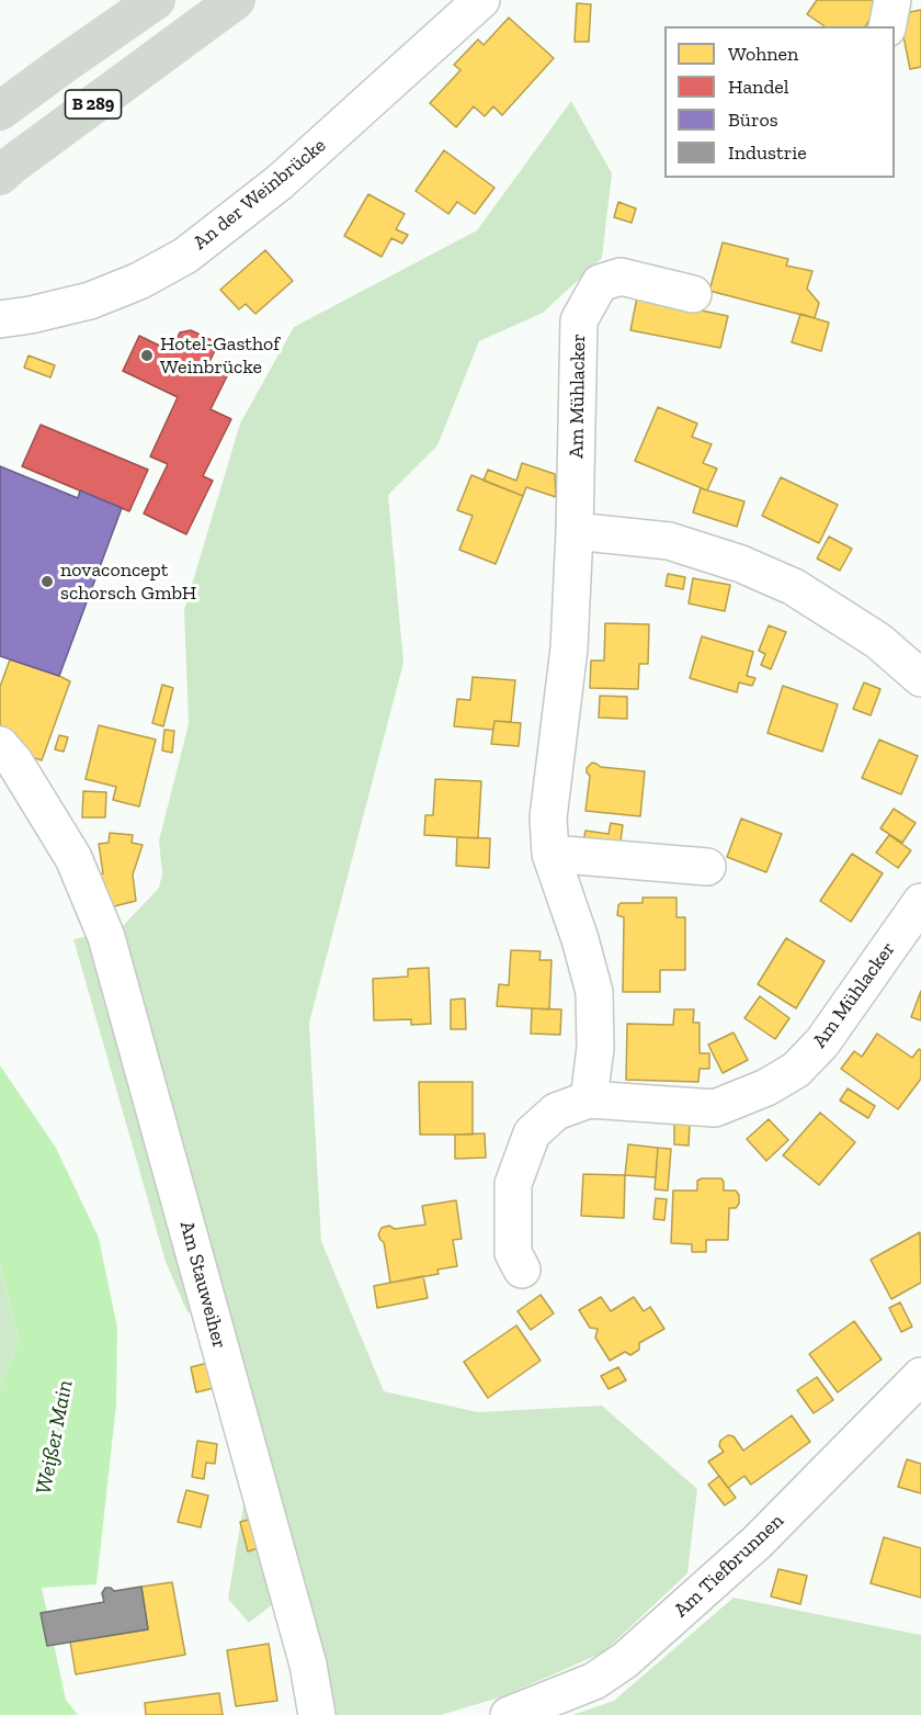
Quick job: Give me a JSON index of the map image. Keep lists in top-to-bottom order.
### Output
{
  "streets": {
    "highway": ["B 289"],
    "street": [
      "An der Weinbrücke",
      "Am Mühlacker",
      "Am Stauweiher",
      "Am Tiefbrunnen"
    ]
  },
  "water": ["Weißer Main"],
  "places": ["Hotel-Gasthof Weinbrücke", "novaconcept schorsch GmbH"],
  "legend": [
    "Wohnen",
    "Handel",
    "Büros",
    "Industrie"
  ]
}
